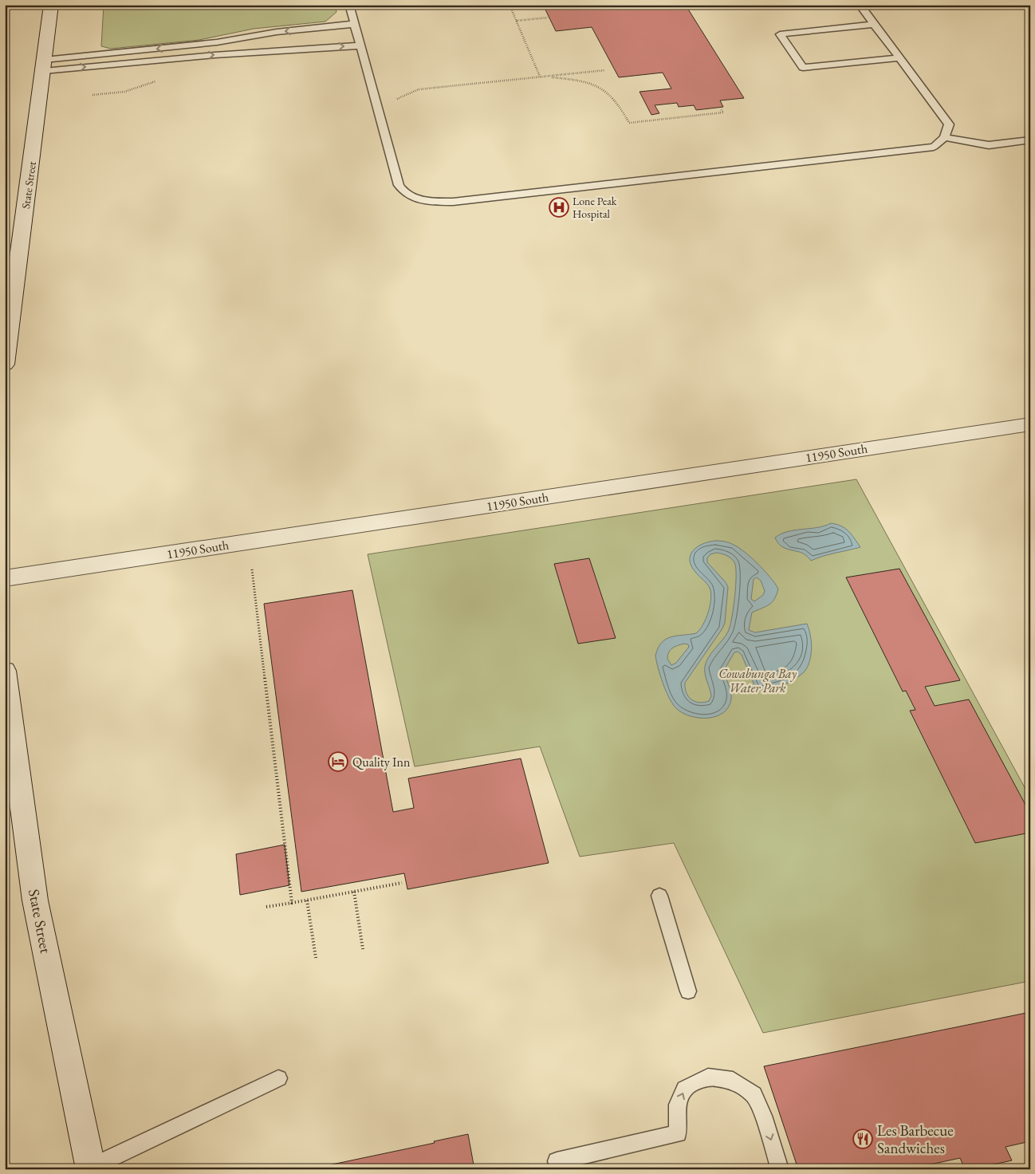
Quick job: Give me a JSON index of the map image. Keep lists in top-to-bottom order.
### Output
{
  "streets": {
    "main road": ["State Street", "11950 South"]
  },
  "parks": ["Cowabunga Bay Water Park"],
  "places": {
    "hospital": ["Lone Peak Hospital"],
    "hotel": ["Quality Inn"],
    "restaurant": ["Les Barbecue Sandwiches"]
  }
}
